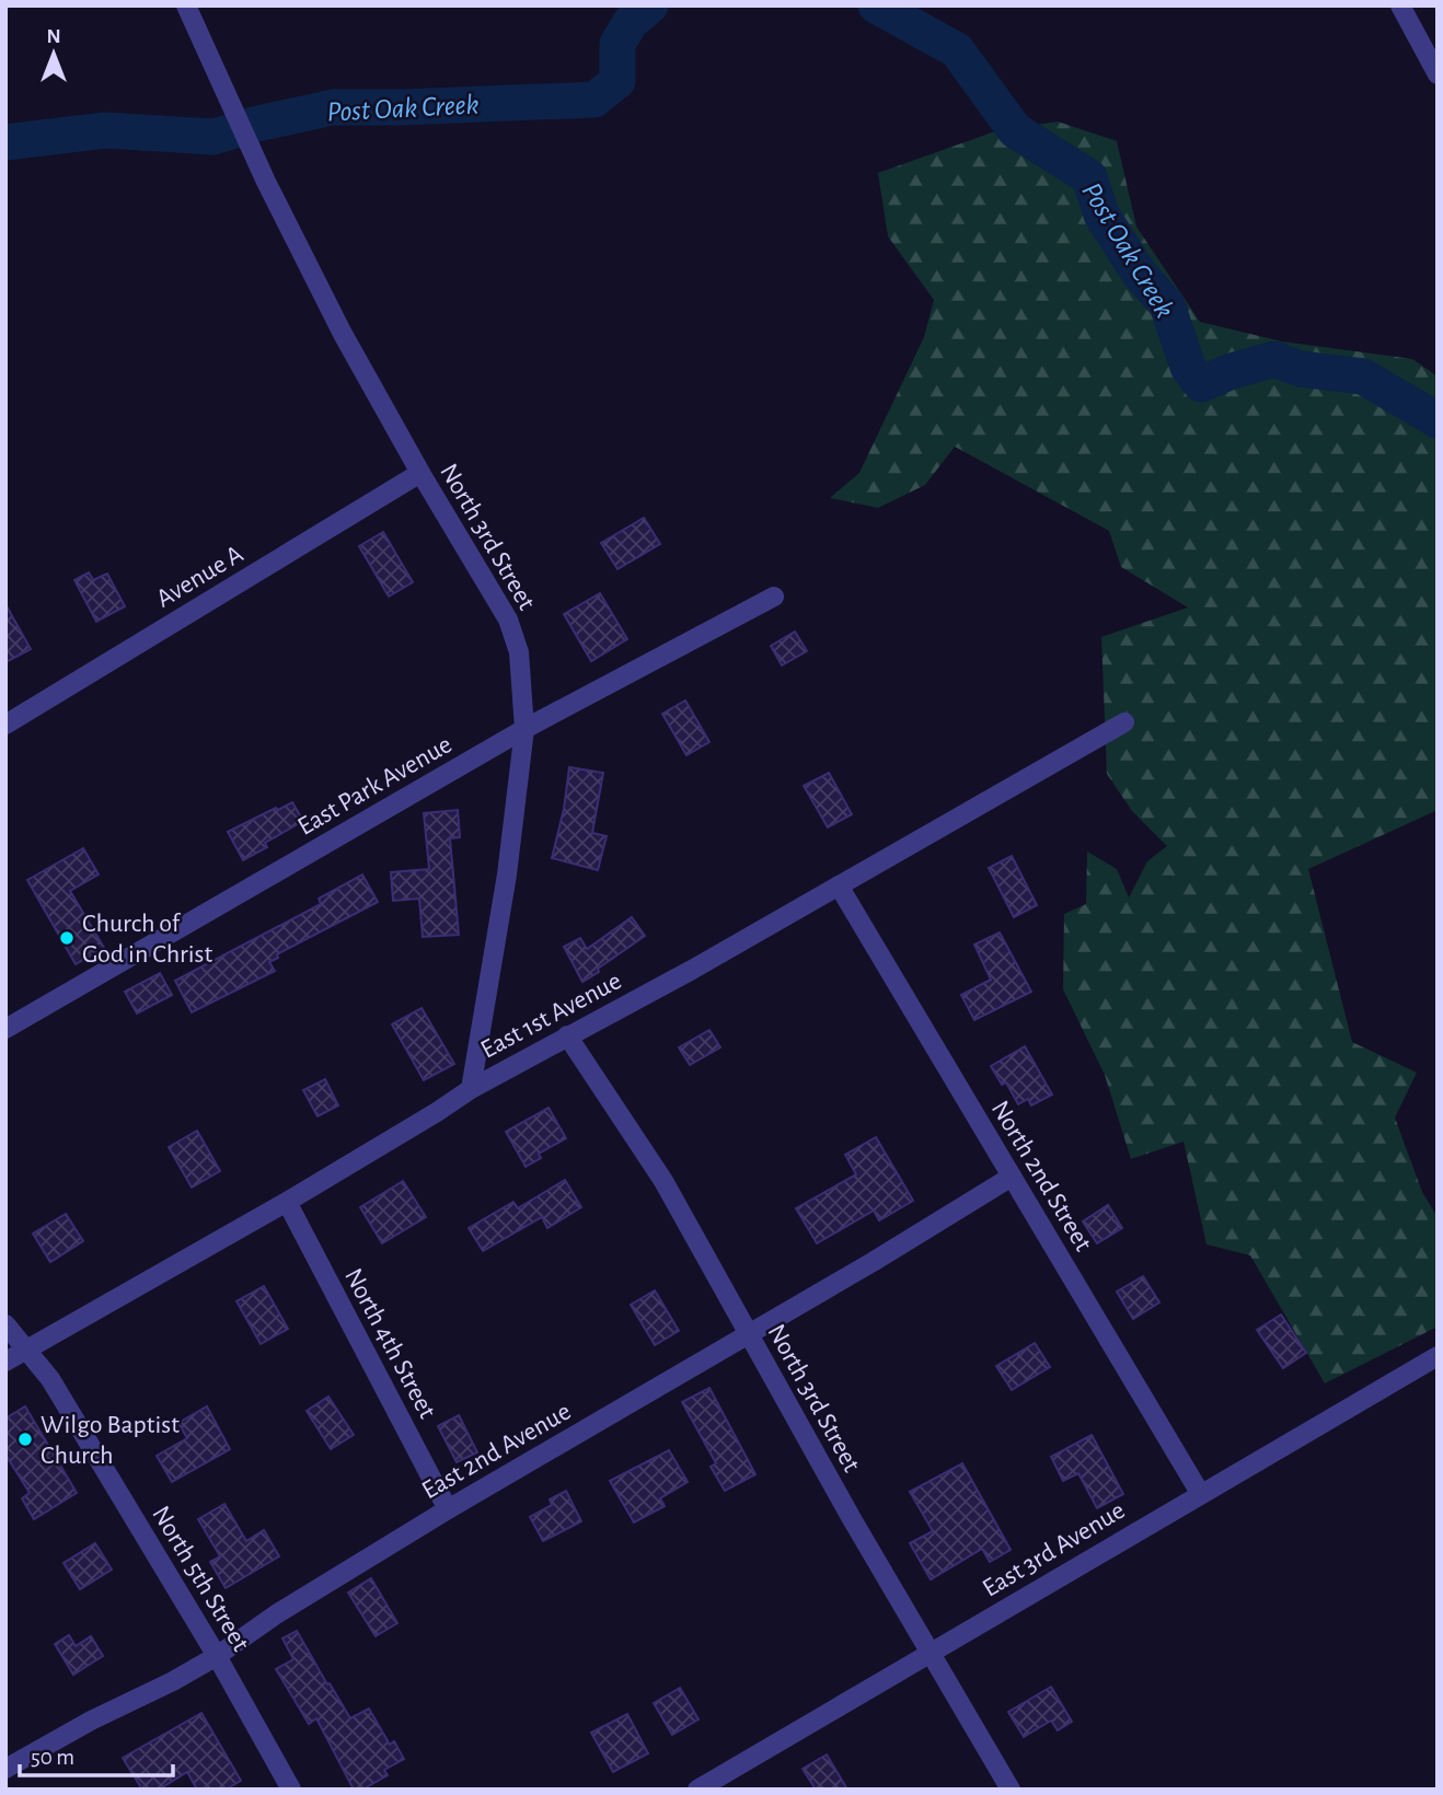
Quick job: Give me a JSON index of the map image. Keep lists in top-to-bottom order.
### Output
{
  "streets": {
    "street": [
      "North 3rd Street",
      "Avenue A",
      "East Park Avenue",
      "East 1st Avenue",
      "North 2nd Street",
      "North 4th Street",
      "East 2nd Avenue",
      "East 3rd Avenue",
      "North 5th Street"
    ]
  },
  "crossings": [
    ["North 3rd Street", "Avenue A"],
    ["North 3rd Street", "East Park Avenue"],
    ["North 3rd Street", "East 1st Avenue"],
    ["North 3rd Street", "East 2nd Avenue"],
    ["North 3rd Street", "East 3rd Avenue"],
    ["East 1st Avenue", "North 2nd Street"],
    ["East 1st Avenue", "North 4th Street"],
    ["East 1st Avenue", "North 5th Street"],
    ["North 2nd Street", "East 2nd Avenue"],
    ["North 2nd Street", "East 3rd Avenue"],
    ["North 4th Street", "East 2nd Avenue"],
    ["East 2nd Avenue", "North 5th Street"]
  ],
  "water": ["Post Oak Creek"],
  "places": ["Church of God in Christ", "Wilgo Baptist Church"],
  "scale_bar": "50 m",
  "north": "top"
}
